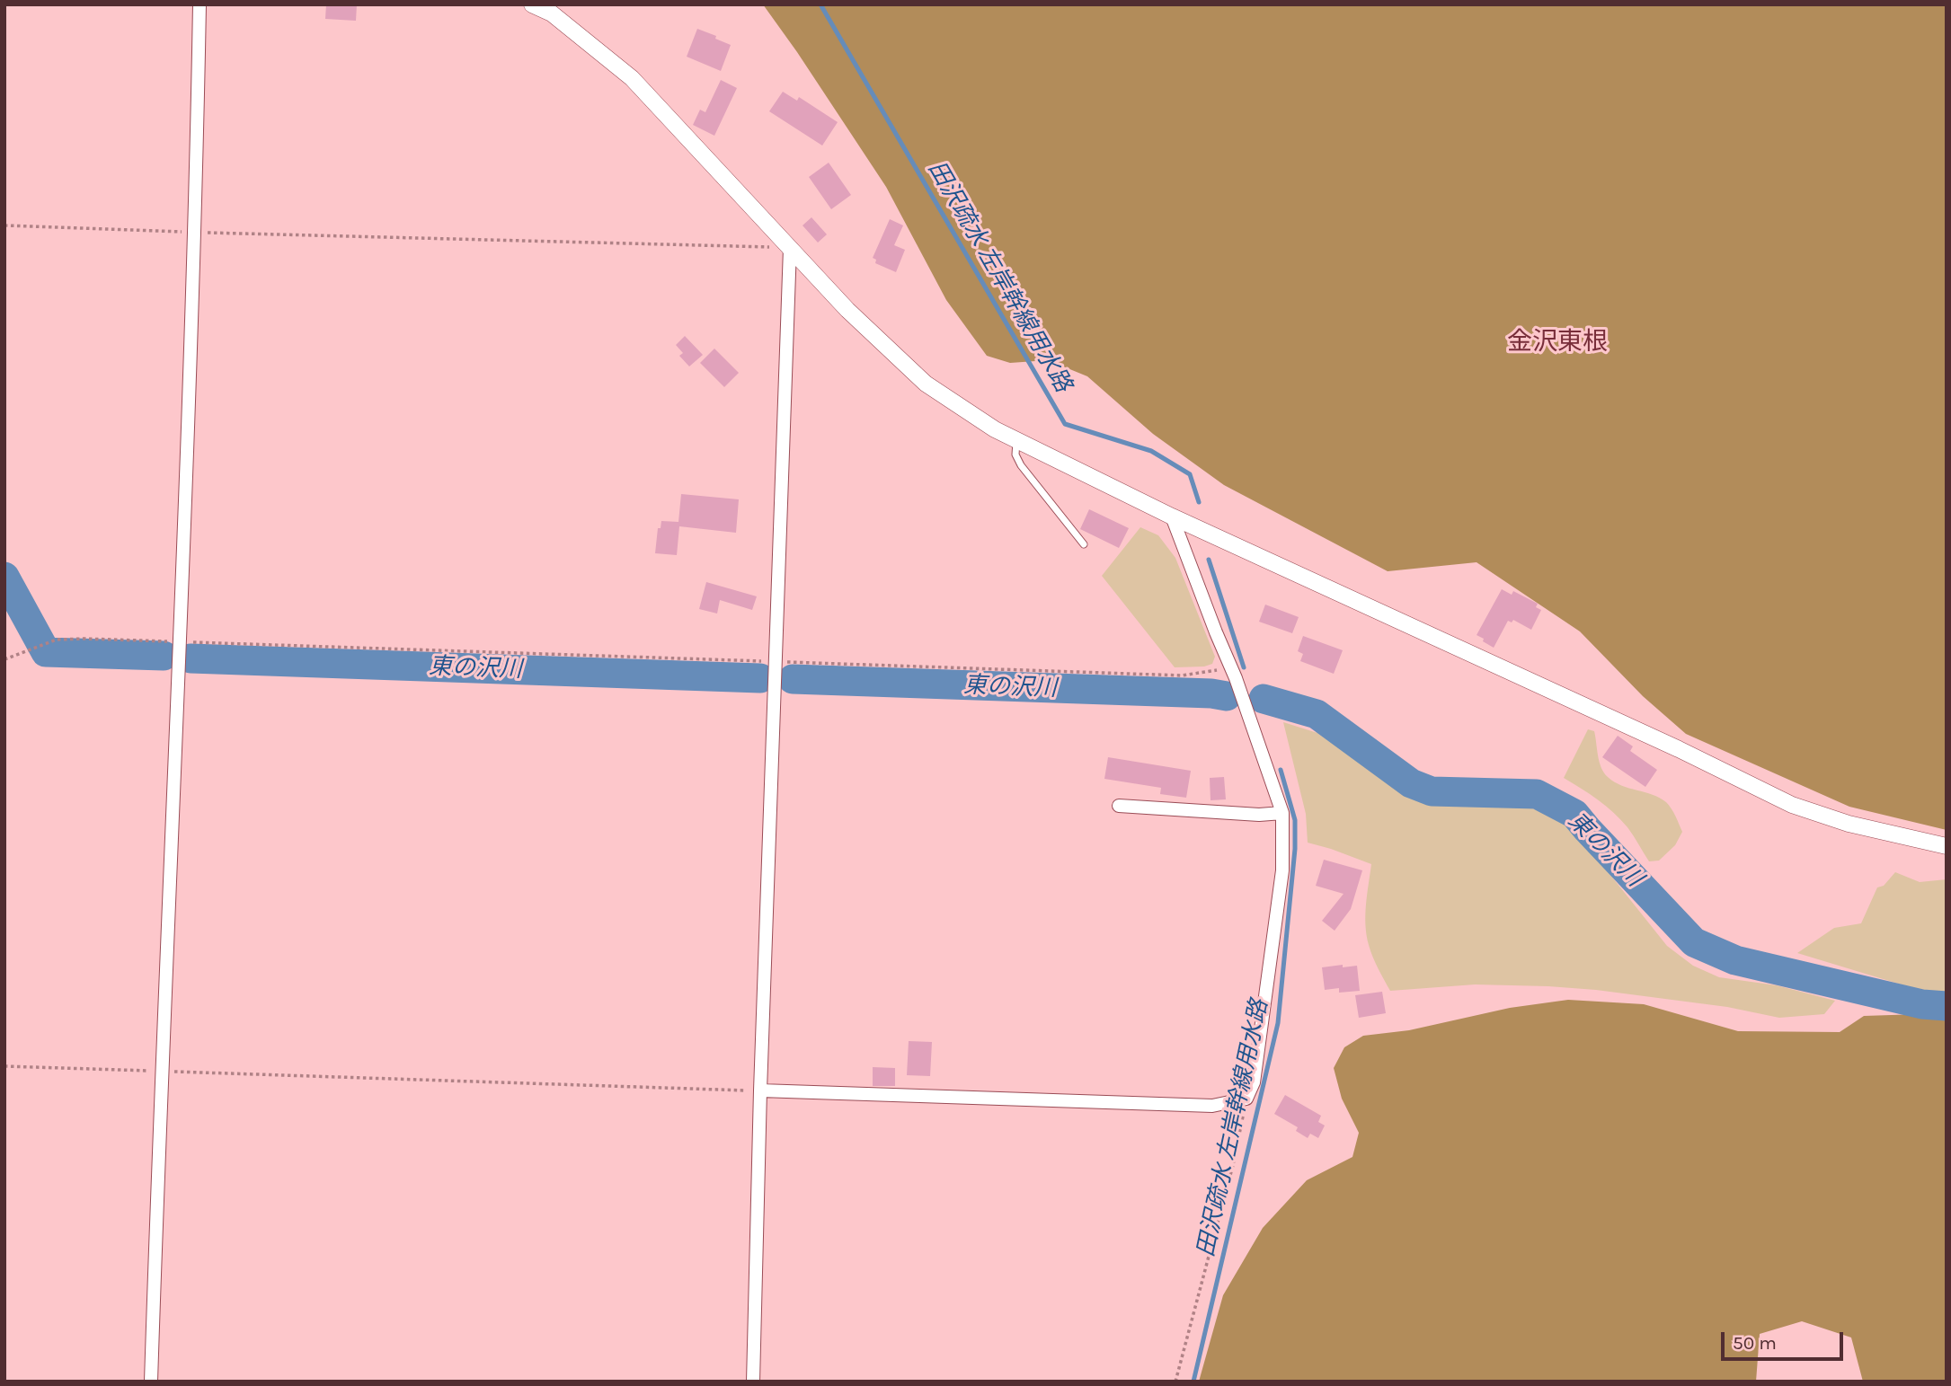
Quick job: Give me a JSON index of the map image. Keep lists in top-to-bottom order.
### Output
{
  "districts": ["金沢東根"],
  "water": ["田沢疏水 左岸幹線用水路", "東の沢川"],
  "scale_bar": "50 m"
}
